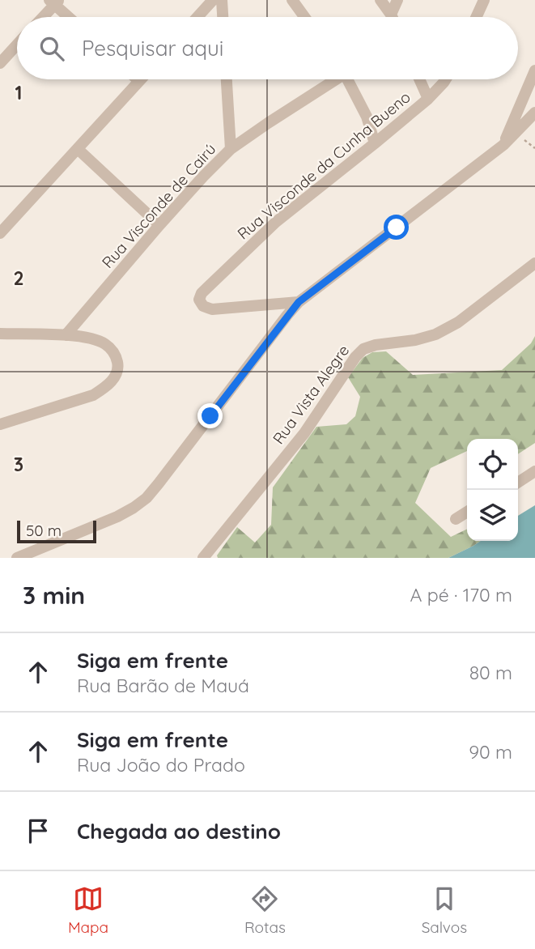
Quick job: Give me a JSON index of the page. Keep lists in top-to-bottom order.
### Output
{
  "streets": {
    "street": ["Rua Visconde da Cunha Bueno", "Rua Visconde de Cairú", "Rua Vista Alegre"]
  },
  "scale_bar": "50 m",
  "page": {
    "search": "Pesquisar aqui",
    "scale": "50 m",
    "heading": ["3 min", "A pé · 170 m"],
    "list": [
      ["Siga em frente", "Rua Barão de Mauá", "80 m"],
      ["Siga em frente", "Rua João do Prado", "90 m"],
      "Chegada ao destino"
    ],
    "nav": ["Mapa", "Rotas", "Salvos"]
  },
  "grid": {
    "rows": ["1", "2", "3"]
  }
}
